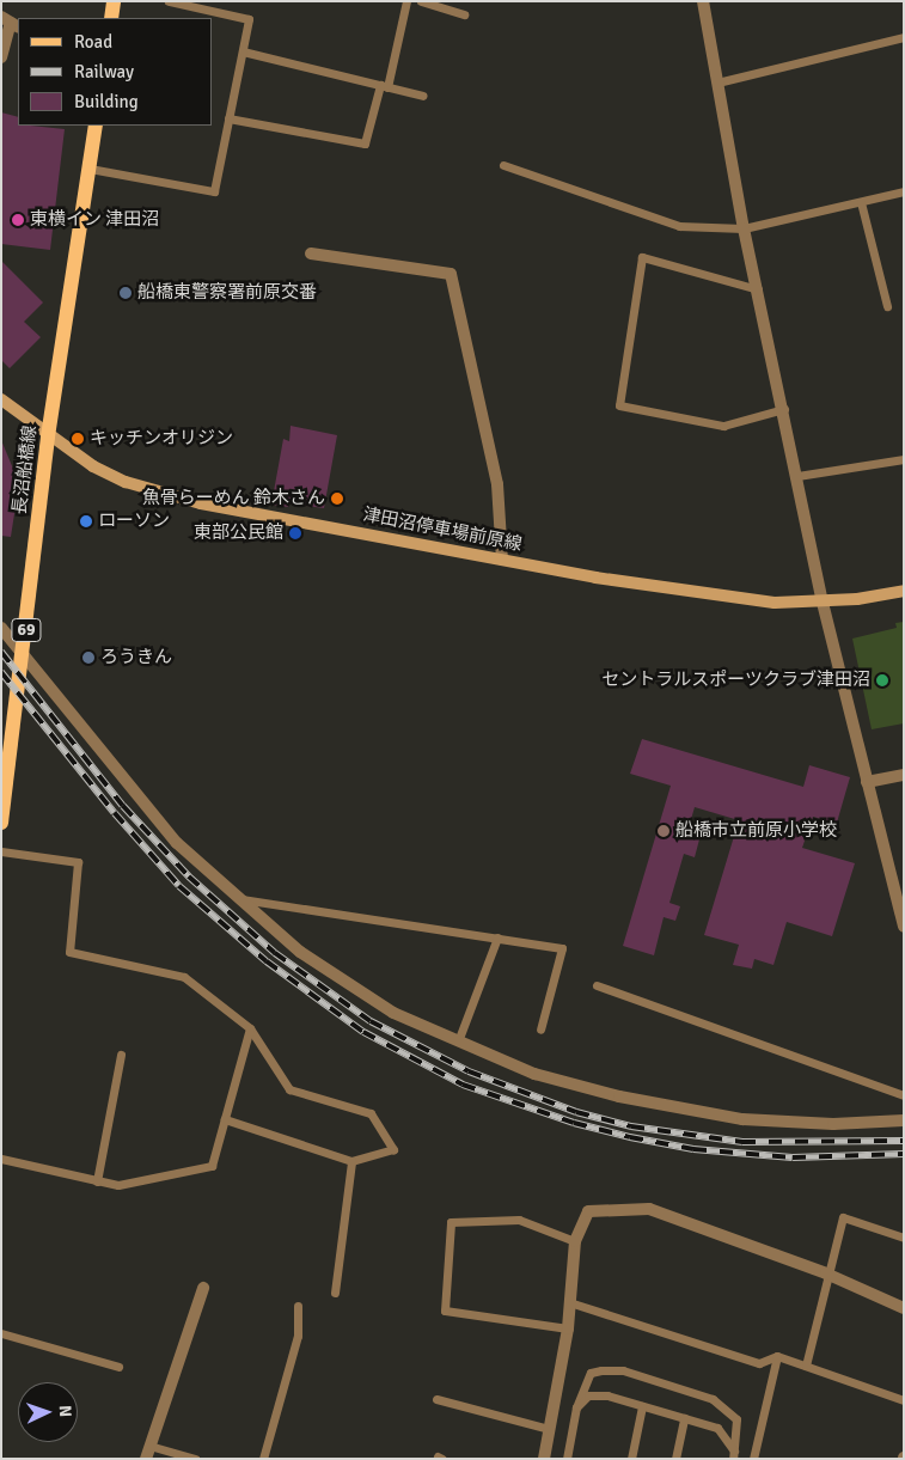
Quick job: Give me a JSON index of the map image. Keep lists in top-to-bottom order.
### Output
{
  "streets": {
    "main road": ["長沼船橋線", "津田沼停車場前原線", "69"]
  },
  "crossings": [
    ["長沼船橋線", "津田沼停車場前原線"]
  ],
  "places": [
    "東横イン 津田沼",
    "船橋東警察署前原交番",
    "キッチンオリジン",
    "魚骨らーめん 鈴木さん",
    "ローソン",
    "東部公民館",
    "ろうきん",
    "セントラルスポーツクラブ津田沼",
    "船橋市立前原小学校"
  ],
  "legend": ["Road", "Railway", "Building"],
  "north": "right"
}
